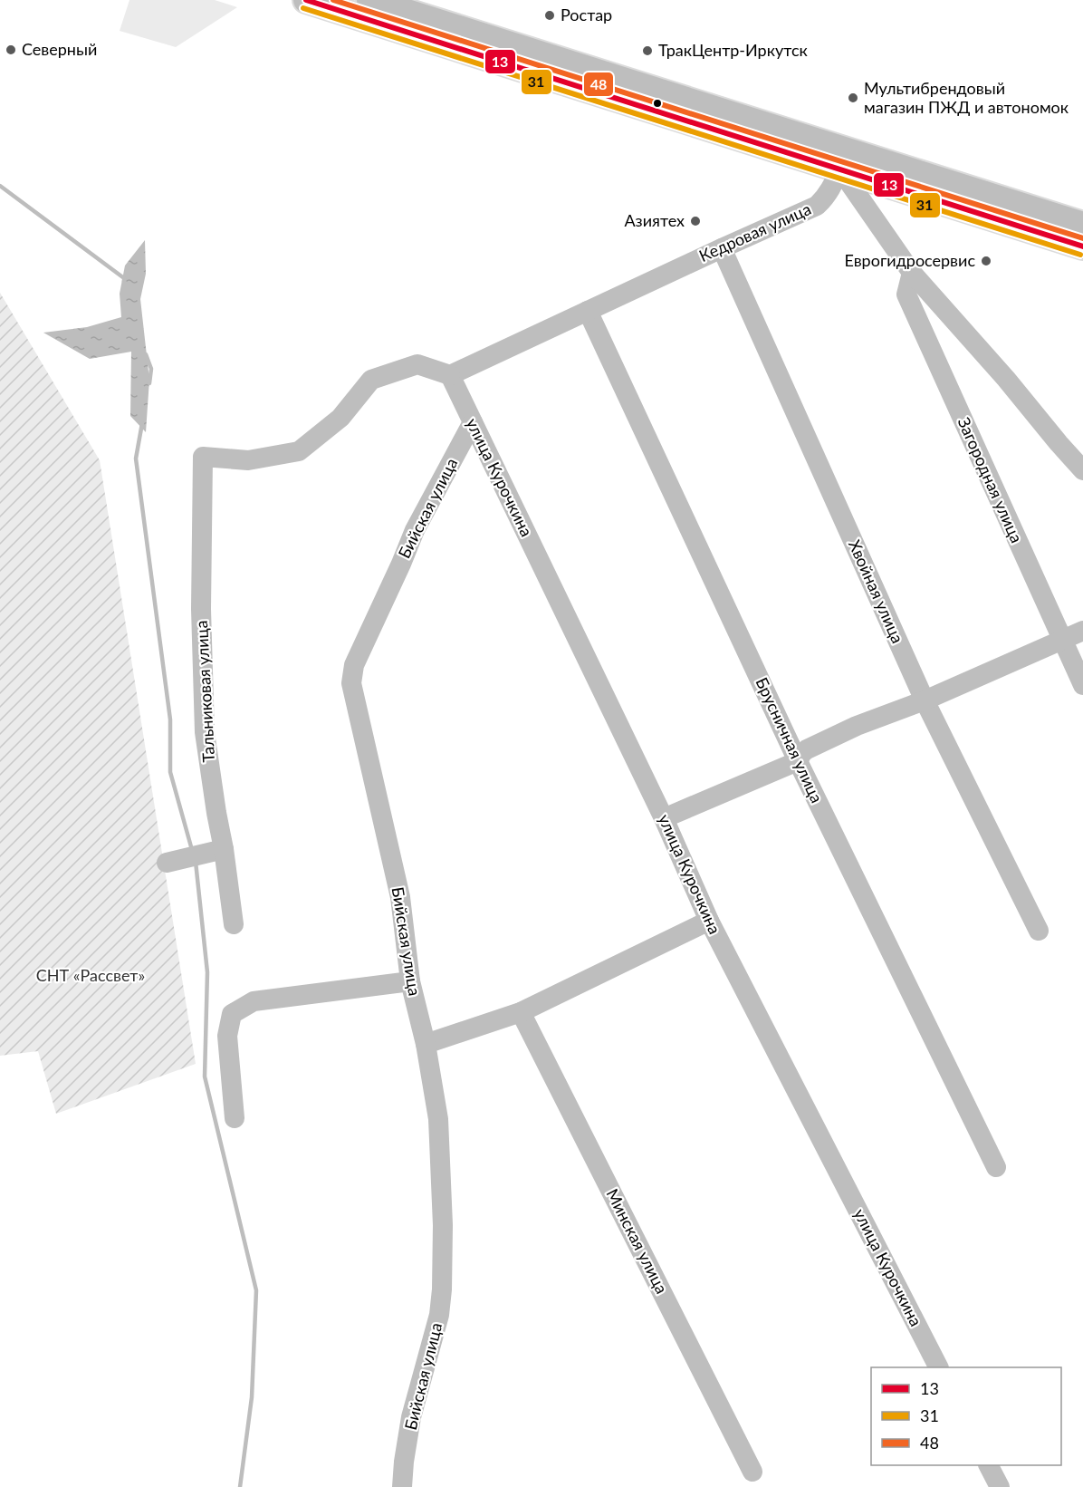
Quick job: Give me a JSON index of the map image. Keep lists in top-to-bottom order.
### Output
{
  "streets": {
    "street": [
      "Кедровая улица",
      "улица Курочкина",
      "Загородная улица",
      "Бийская улица",
      "Хвойная улица",
      "Тальниковая улица",
      "Брусничная улица",
      "Минская улица"
    ]
  },
  "crossings": [
    ["Кедровая улица", "улица Курочкина"],
    ["Кедровая улица", "Хвойная улица"],
    ["Кедровая улица", "Тальниковая улица"],
    ["Кедровая улица", "Брусничная улица"],
    ["улица Курочкина", "Бийская улица"],
    ["улица Курочкина", "Тальниковая улица"]
  ],
  "parks": ["СНТ «Рассвет»"],
  "places": [
    "Ростар",
    "Северный",
    "ТракЦентр-Иркутск",
    "Мультибрендовый магазин ПЖД и автономок",
    "Азиятех",
    "Еврогидросервис"
  ],
  "lines": ["transit line 13", "transit line 48", "transit line 31"],
  "legend": ["13", "31", "48"]
}
